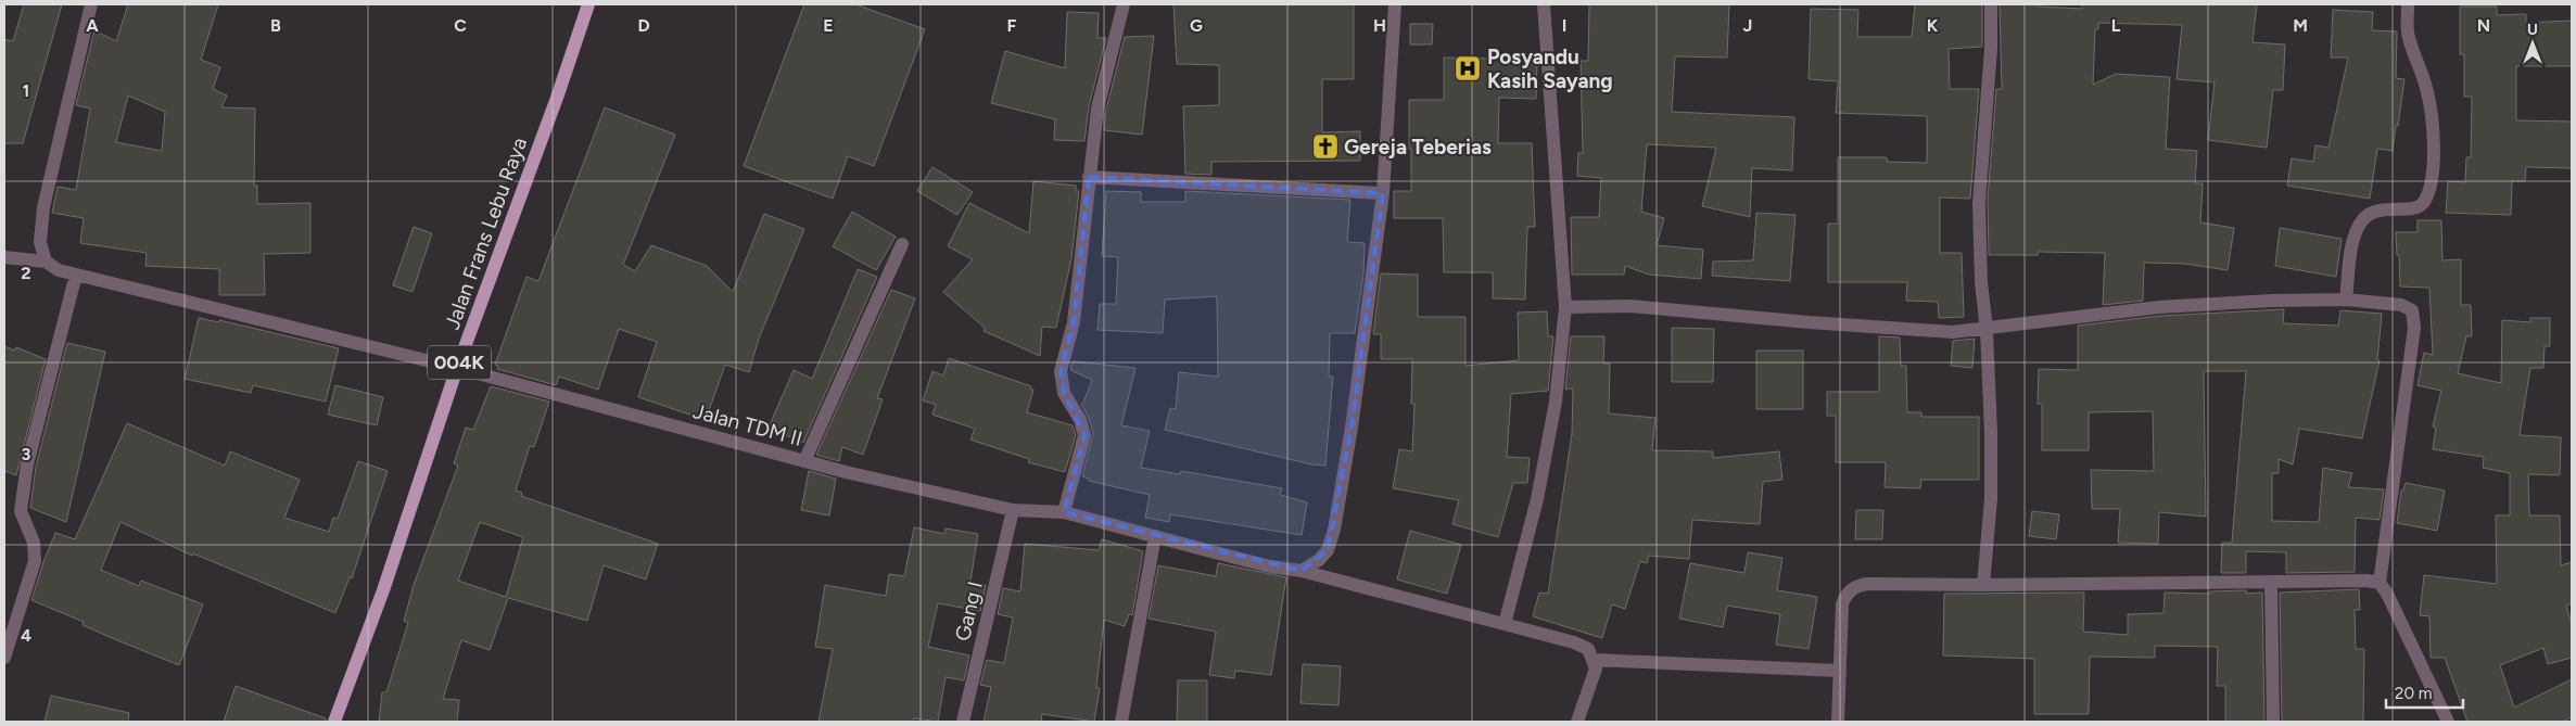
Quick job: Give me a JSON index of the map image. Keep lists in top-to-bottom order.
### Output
{
  "streets": {
    "main road": ["Jalan Frans Lebu Raya", "004K"],
    "street": ["Jalan TDM II", "Gang I"]
  },
  "crossings": [
    ["Jalan Frans Lebu Raya", "Jalan TDM II"],
    ["Jalan TDM II", "Gang I"]
  ],
  "places": {
    "hospital": ["Posyandu Kasih Sayang"],
    "church": ["Gereja Teberias"]
  },
  "scale_bar": "20 m",
  "north": "top",
  "grid": {
    "columns": [
      "A",
      "B",
      "C",
      "D",
      "E",
      "F",
      "G",
      "H",
      "I",
      "J",
      "K",
      "L",
      "M",
      "N"
    ],
    "rows": [
      "1",
      "2",
      "3",
      "4"
    ]
  }
}
